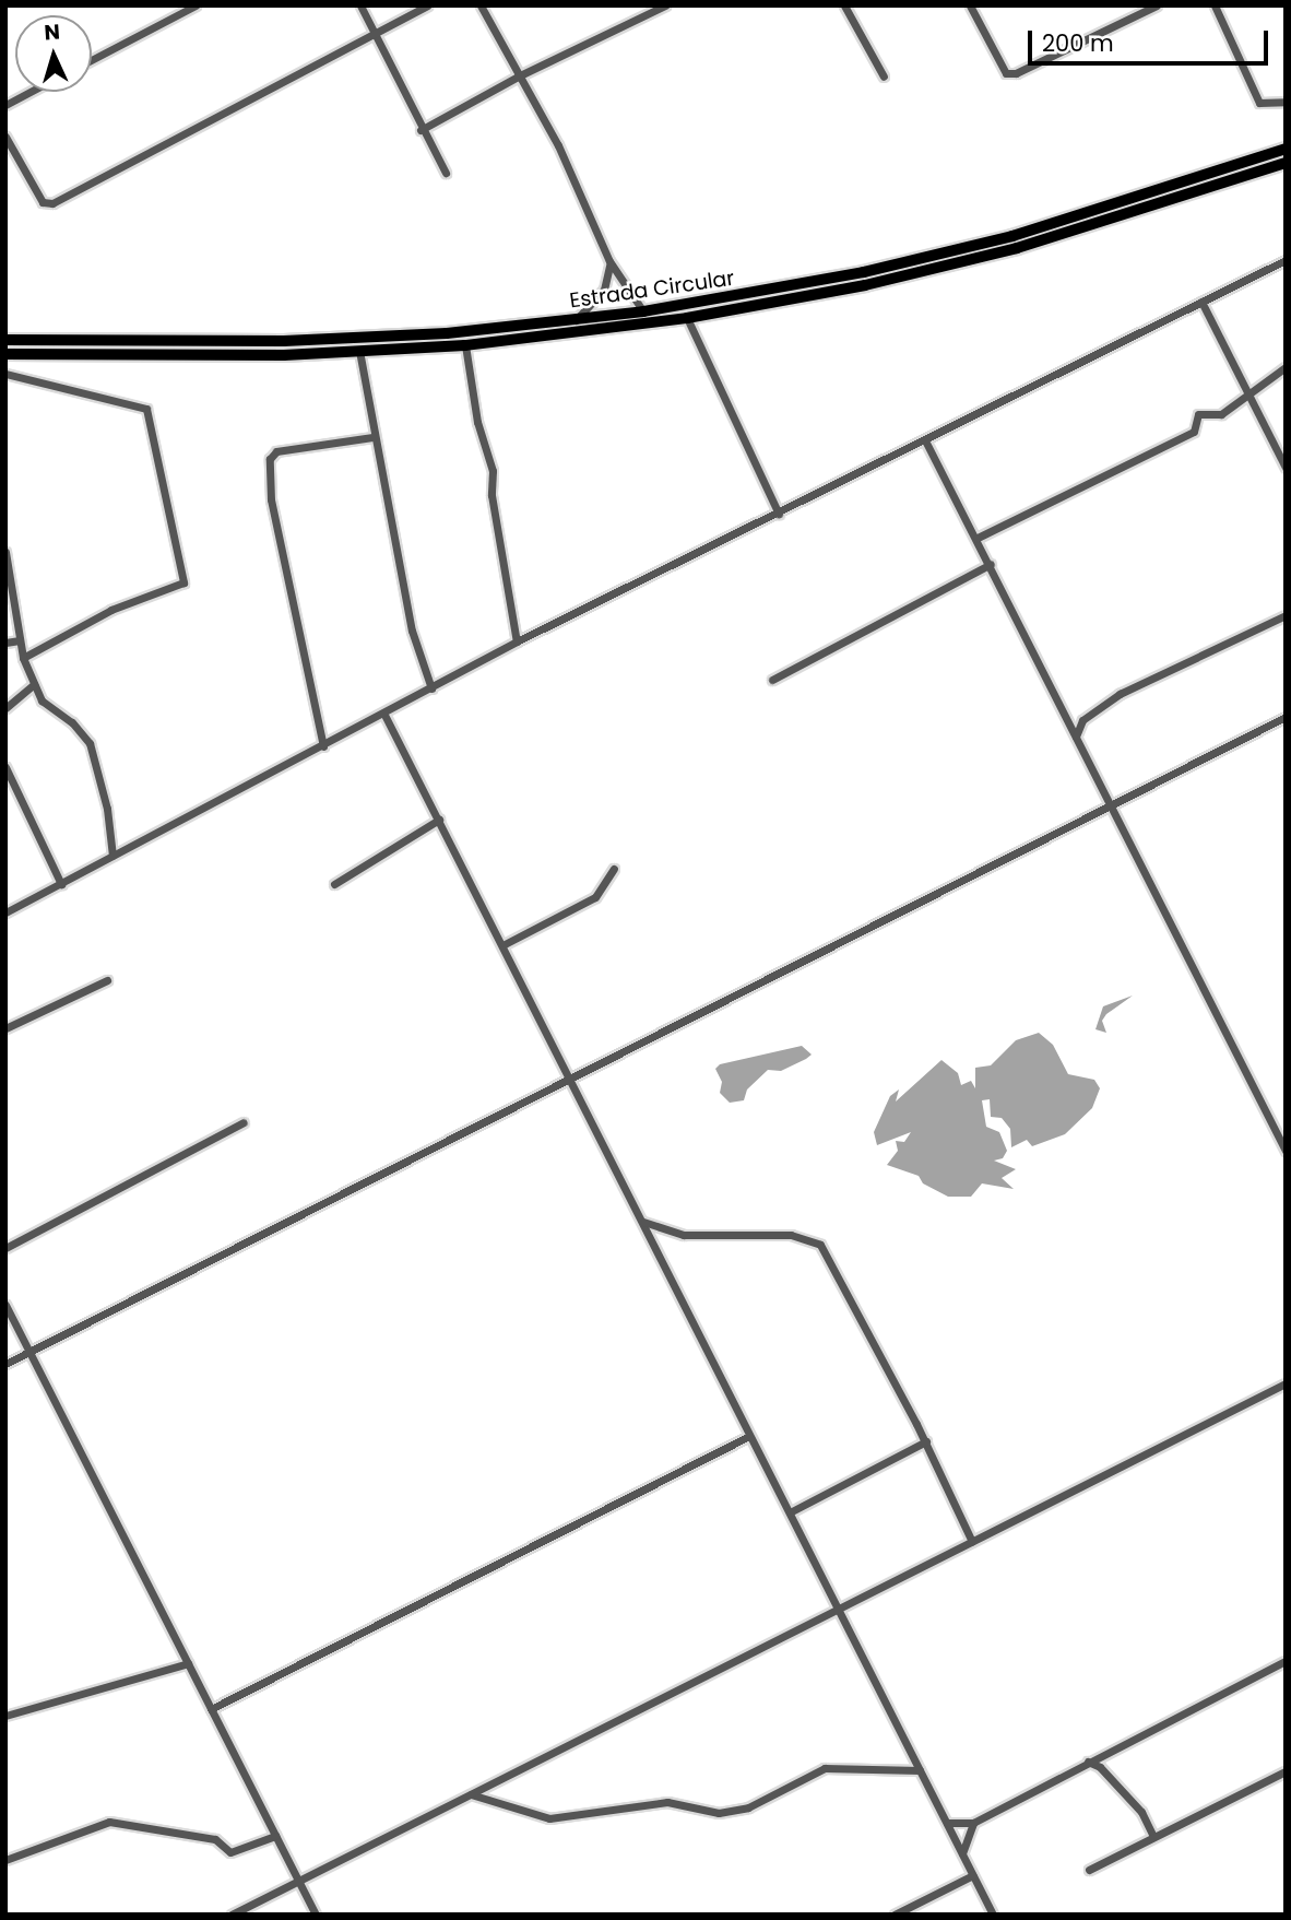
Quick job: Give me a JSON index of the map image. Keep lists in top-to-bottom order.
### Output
{
  "streets": {
    "main road": ["Estrada Circular"]
  },
  "scale_bar": "200 m",
  "north": "top"
}
